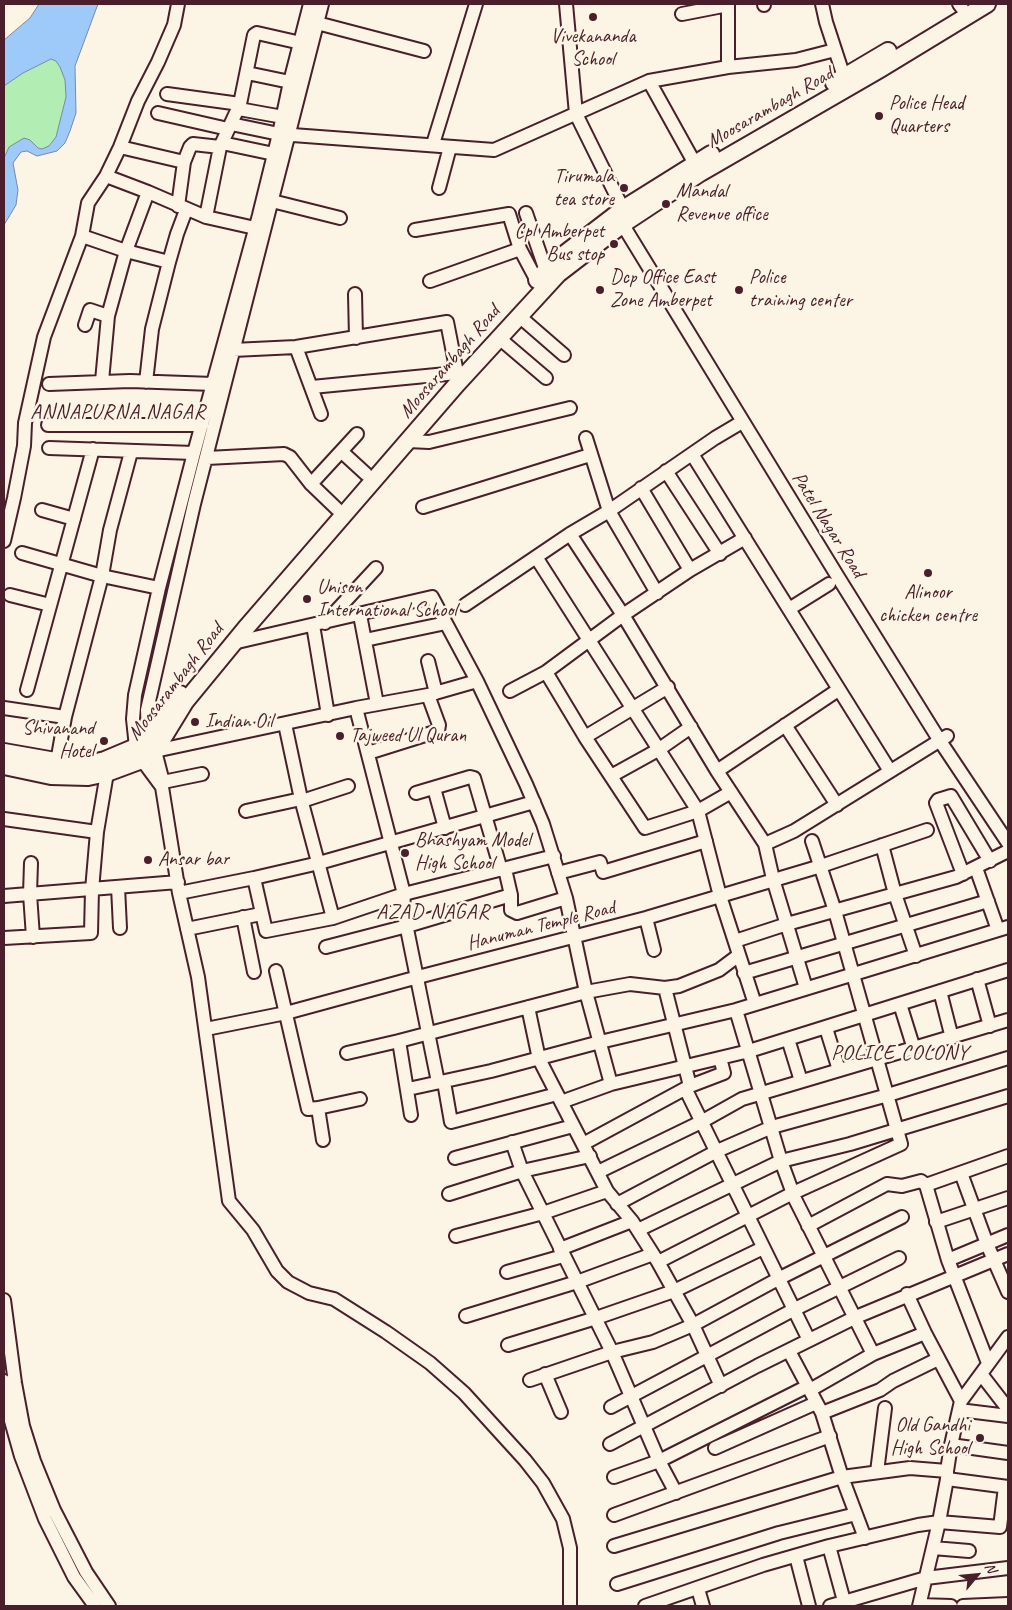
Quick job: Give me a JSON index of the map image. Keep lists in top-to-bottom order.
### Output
{
  "streets": {
    "main road": ["Moosarambagh Road"],
    "street": ["Patel Nagar Road", "Hanuman Temple Road"]
  },
  "crossings": [
    ["Moosarambagh Road", "Patel Nagar Road"]
  ],
  "districts": ["ANNAPURNA NAGAR", "AZAD NAGAR", "POLICE COLONY"],
  "places": [
    "Vivekananda School",
    "Police Head Quarters",
    "Tirumala tea store",
    "Mandal Revenue office",
    "Cpl Amberpet Bus stop",
    "Dcp Office East Zone Amberpet",
    "Police training center",
    "Alinoor chicken centre",
    "Unison International School",
    "Indian Oil",
    "Tajweed Ul Quran",
    "Shivanand Hotel",
    "Bhashyam Model High School",
    "Ansar bar",
    "Old Gandhi High School"
  ],
  "north": "top right"
}
